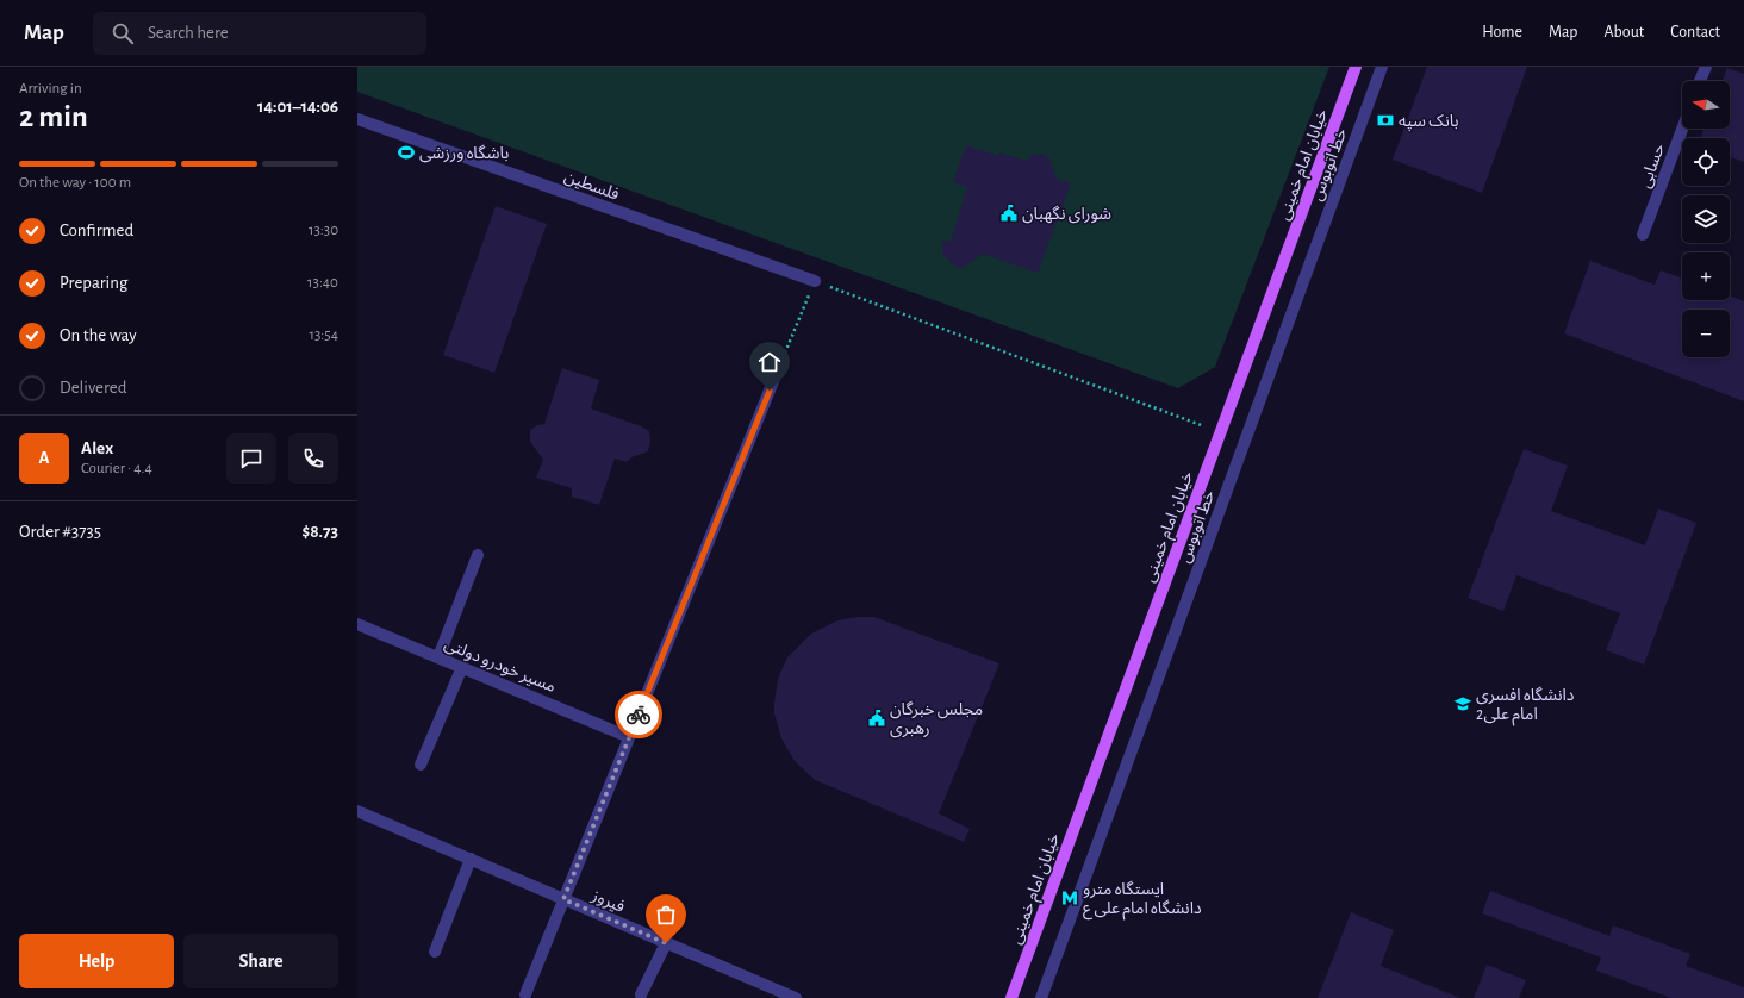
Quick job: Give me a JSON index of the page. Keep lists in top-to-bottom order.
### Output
{
  "streets": {
    "main road": ["خیابان امام خمینی"],
    "street": [
      "خط اتوبوس",
      "حسابی",
      "فلسطین",
      "مسیر خودرو دولتی",
      "فیروز"
    ]
  },
  "places": {
    "bank": ["بانک سپه"],
    "sports": ["باشگاه ورزشی"],
    "public building": ["شورای نگهبان", "مجلس خبرگان رهبری"],
    "school or university": ["دانشگاه افسری امام علی2"],
    "metro station": ["ایستگاه مترو دانشگاه امام علی ع"]
  },
  "north": "left",
  "page": {
    "header": "Map",
    "search": "Search here",
    "nav": [
      "Home",
      "Map",
      "About",
      "Contact"
    ],
    "heading": ["2 min", "Arriving in", "14:01–14:06"],
    "panel": [
      "Alex",
      "Courier · 4.4",
      "Order #3735",
      "$8.73"
    ],
    "map_buttons": ["+", "−"],
    "bar": "On the way · 100 m",
    "list": [
      ["Confirmed", "13:30"],
      ["Preparing", "13:40"],
      ["On the way", "13:54"],
      "Delivered"
    ],
    "round": "A",
    "buttons": ["Help", "Share"]
  }
}
